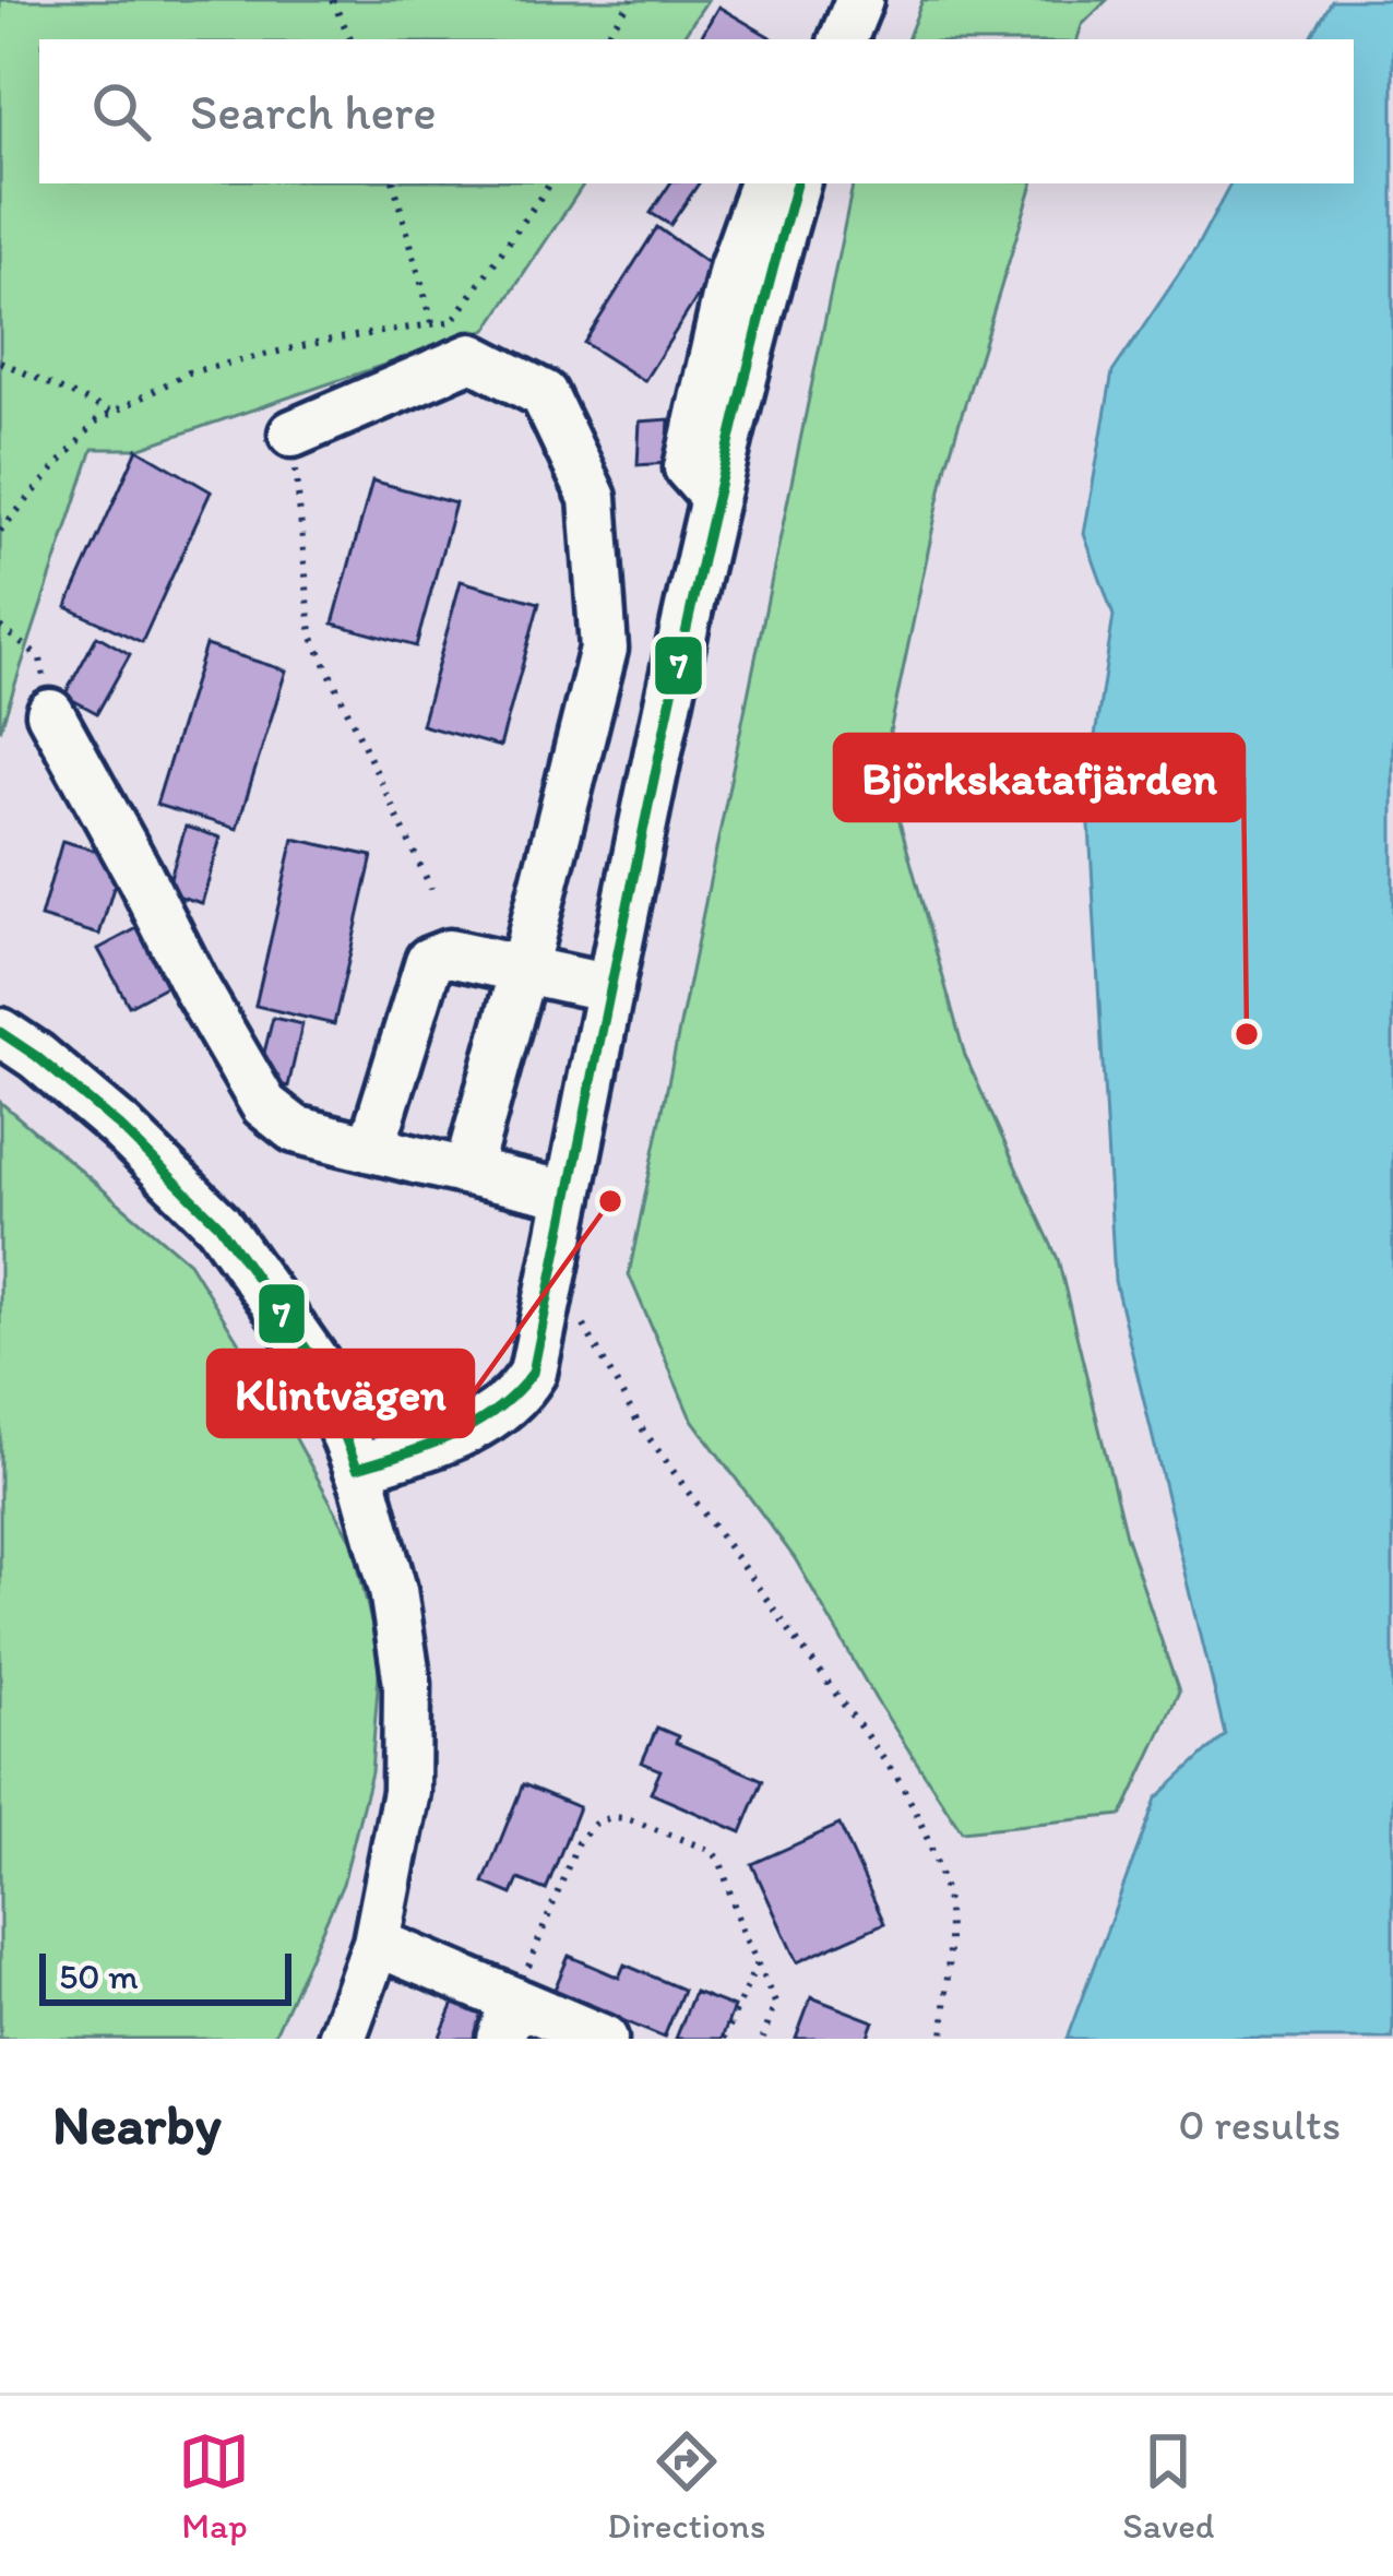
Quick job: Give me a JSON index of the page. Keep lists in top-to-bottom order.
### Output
{
  "places": ["Björkskatafjärden", "Klintvägen"],
  "lines": ["transit line 7"],
  "scale_bar": "50 m",
  "page": {
    "search": "Search here",
    "scale": "50 m",
    "heading": ["Nearby", "0 results"],
    "nav": ["Map", "Directions", "Saved"]
  }
}
